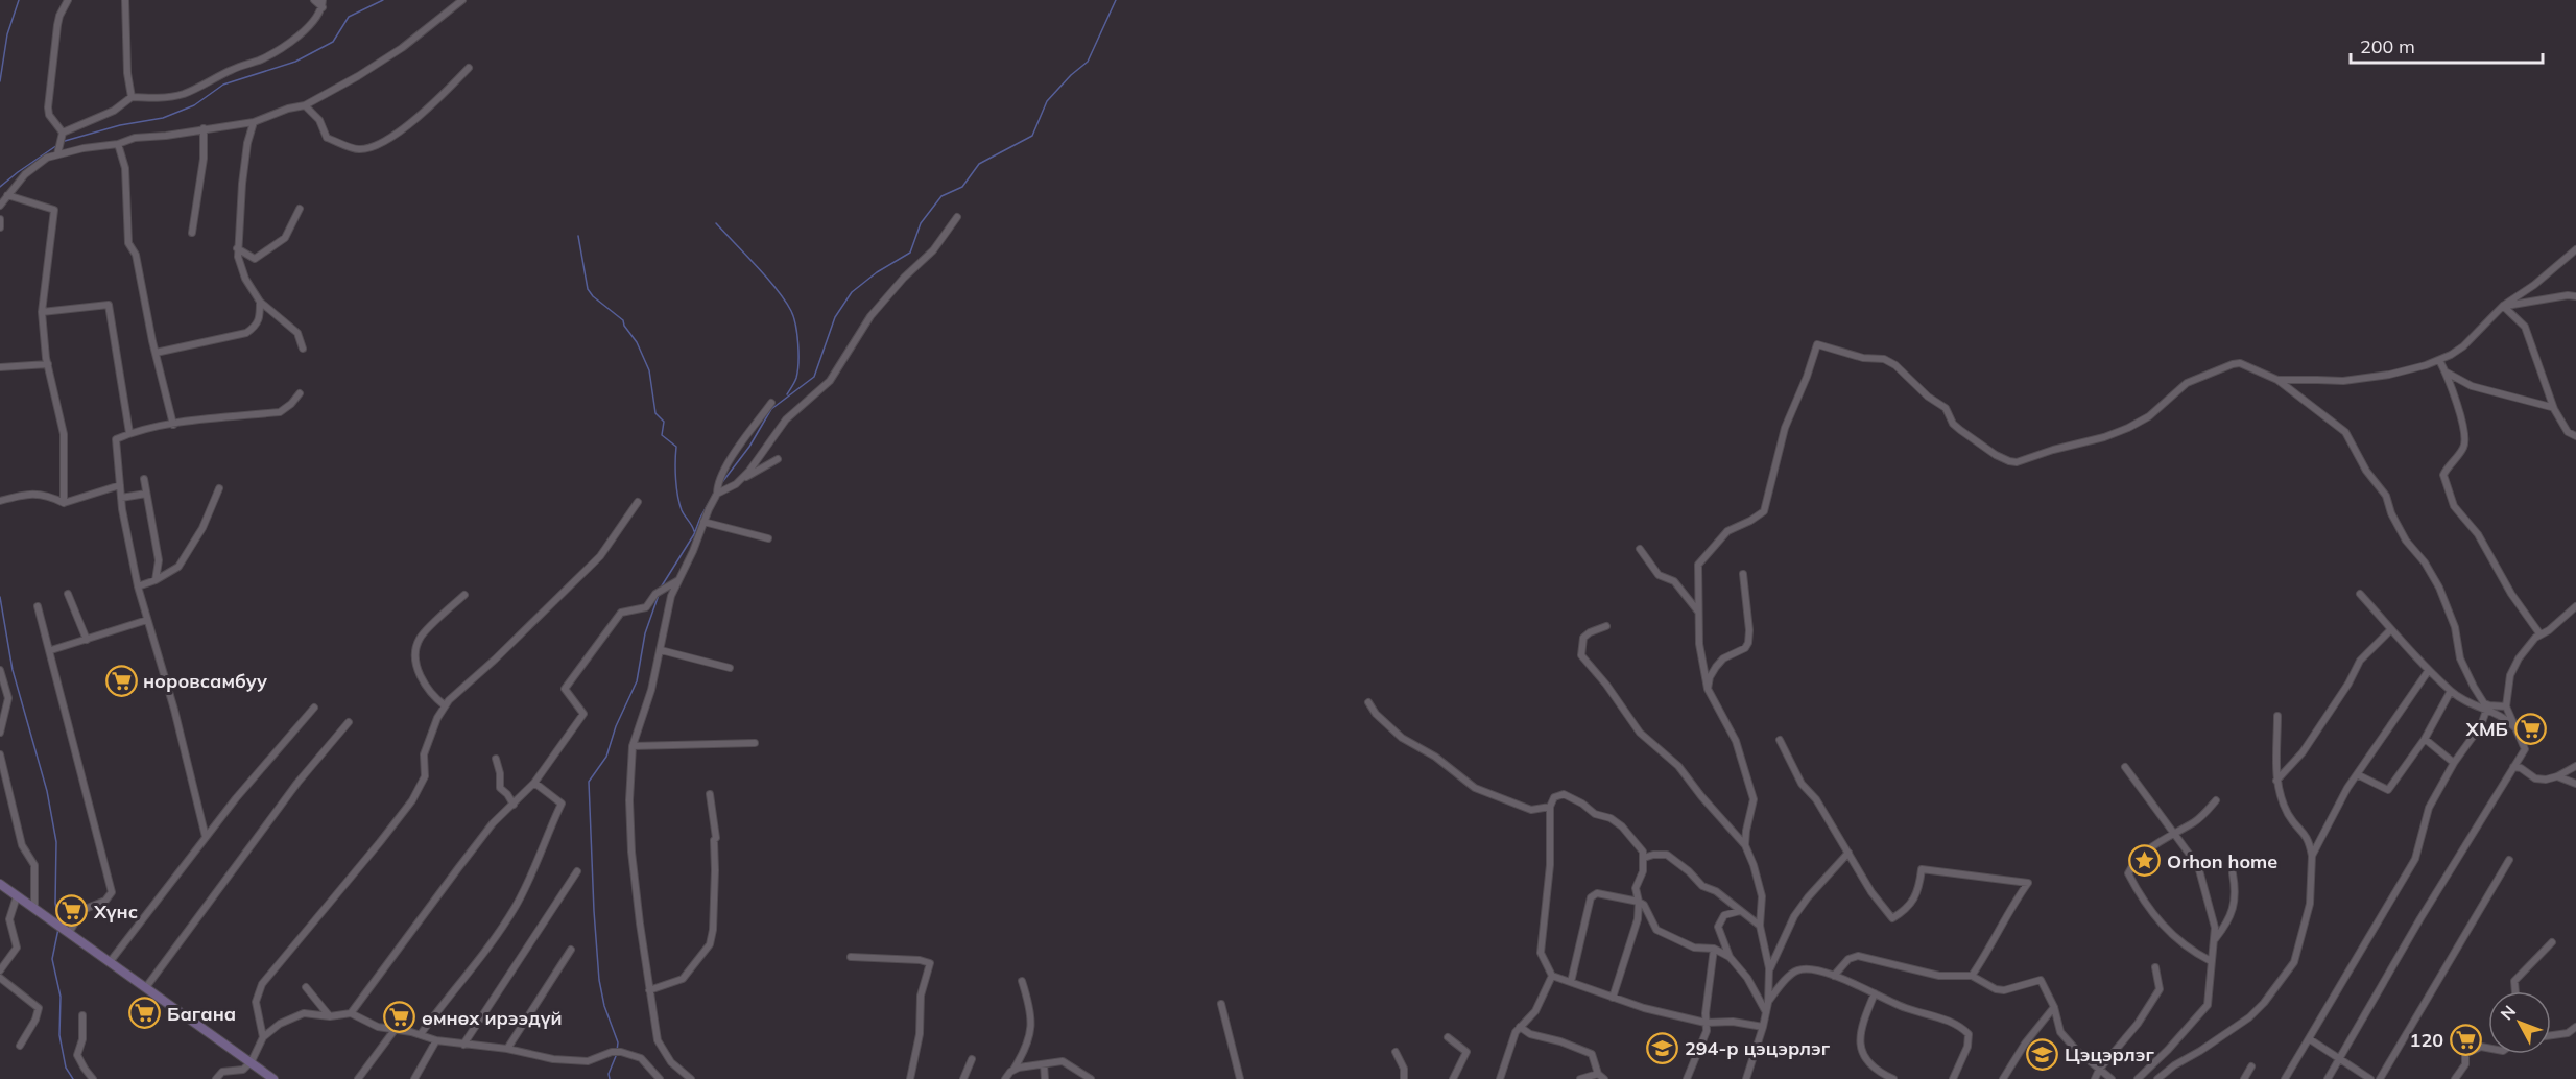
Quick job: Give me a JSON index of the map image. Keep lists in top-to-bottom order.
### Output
{
  "places": {
    "supermarket": [
      "норовсамбуу",
      "ХМБ",
      "Хүнс",
      "Багана",
      "өмнөх ирээдүй",
      "120"
    ],
    "place": ["Orhon home"],
    "school or university": ["294-р цэцэрлэг", "Цэцэрлэг"]
  },
  "scale_bar": "200 m",
  "north": "top left"
}
